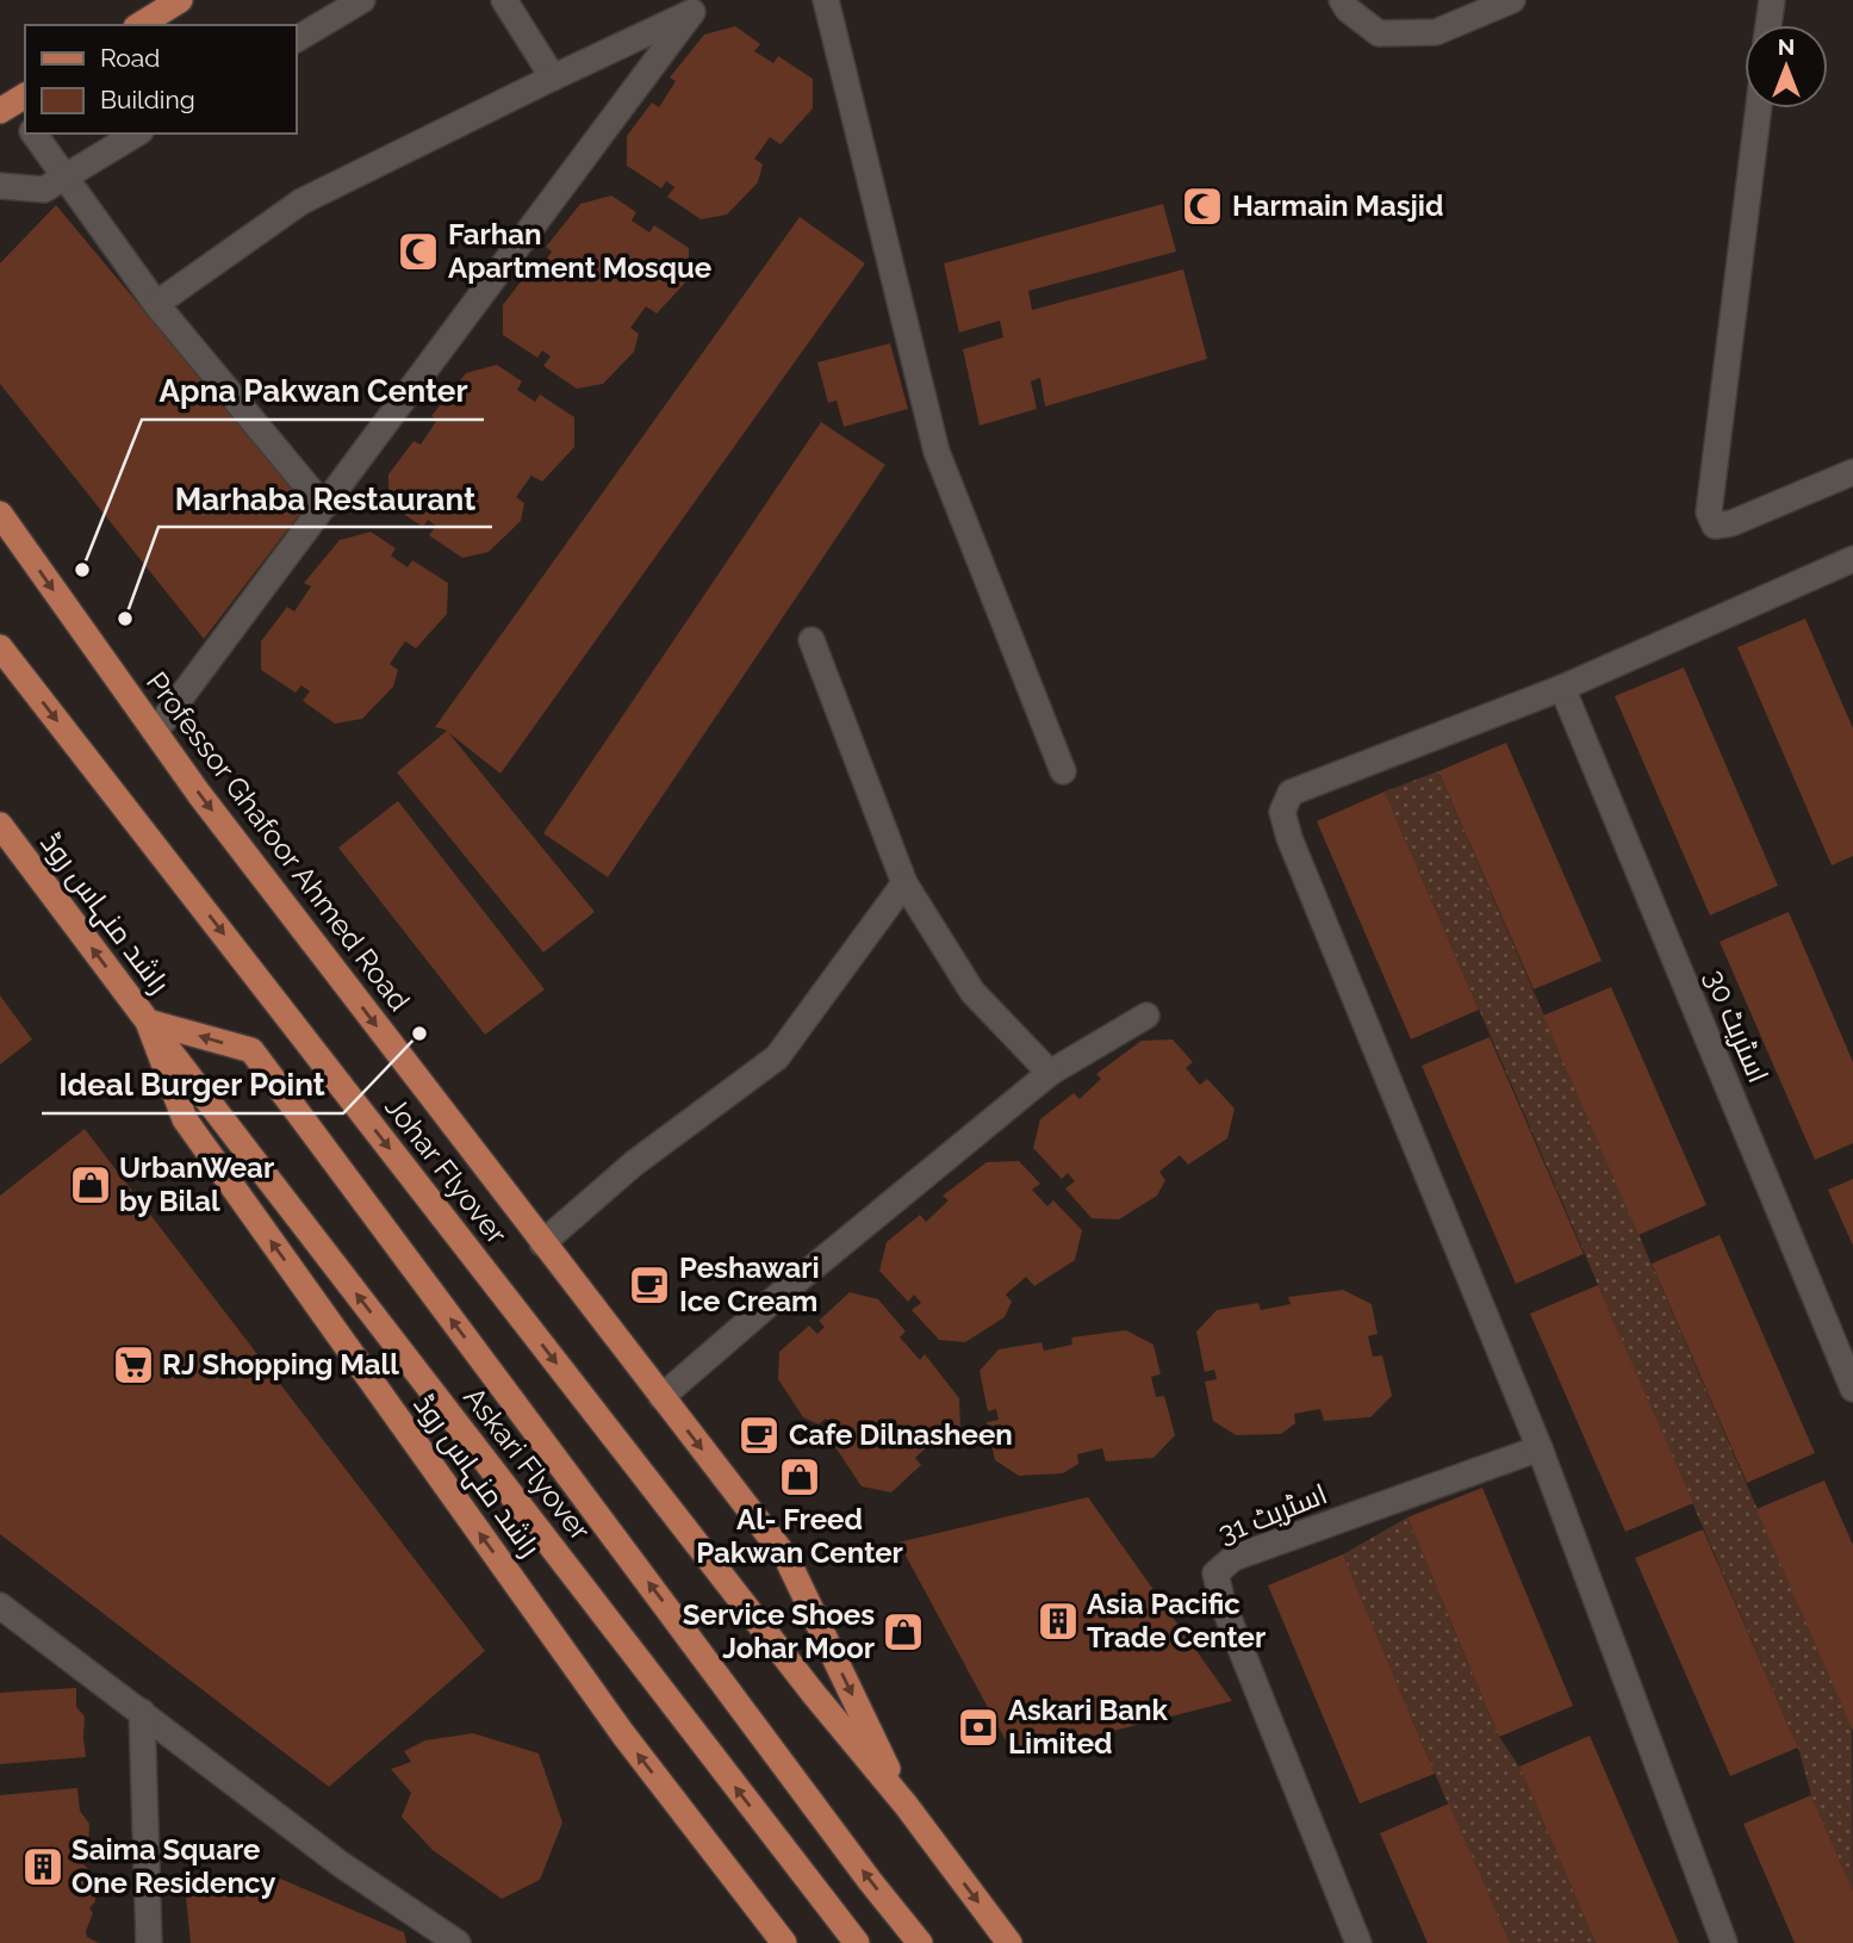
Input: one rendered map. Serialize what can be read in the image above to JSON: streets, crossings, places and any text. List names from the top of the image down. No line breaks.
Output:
{"streets":{"main road":["Professor Ghafoor Ahmed Road","راشد منہاس روڈ","Johar Flyover","Askari Flyover"],"street":["اسٹریٹ 30","اسٹریٹ 31"]},"crossings":[["Professor Ghafoor Ahmed Road","Johar Flyover"],["راشد منہاس روڈ","Askari Flyover"]],"places":{"mosque":["Harmain Masjid","Farhan Apartment Mosque"],"other":["Apna Pakwan Center","Marhaba Restaurant","Ideal Burger Point"],"shop":["UrbanWear by Bilal","Al- Freed Pakwan Center","Service Shoes Johar Moor"],"cafe":["Peshawari Ice Cream","Cafe Dilnasheen"],"supermarket":["RJ Shopping Mall"],"building":["Asia Pacific Trade Center","Saima Square One Residency"],"bank":["Askari Bank Limited"]},"legend":["Road","Building"],"north":"top"}
